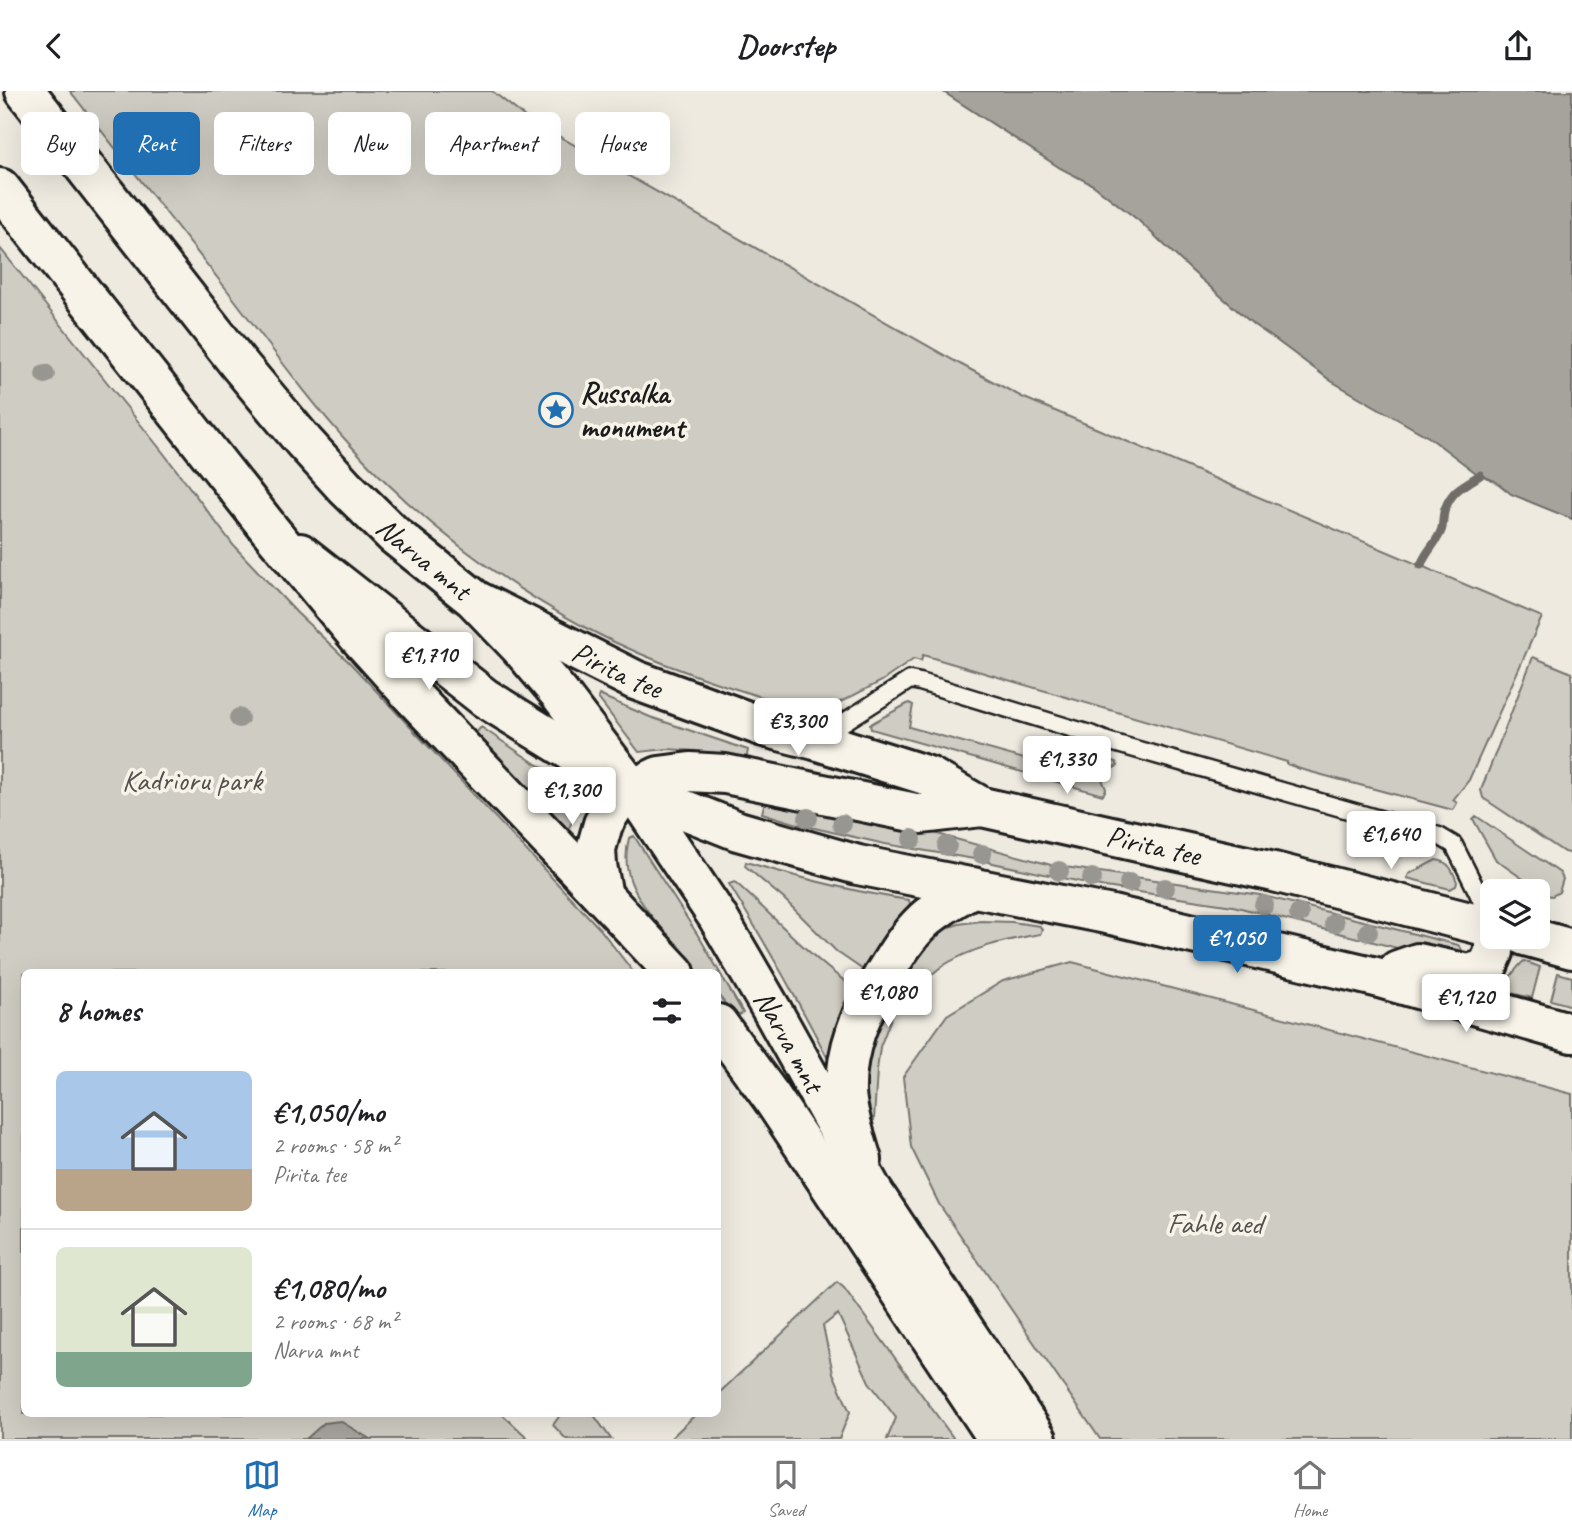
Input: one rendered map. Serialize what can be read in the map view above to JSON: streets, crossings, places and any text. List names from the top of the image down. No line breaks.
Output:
{"streets":{"main road":["Narva mnt","Pirita tee"]},"crossings":[["Narva mnt","Pirita tee"]],"parks":["Kadrioru park","Fahle aed"],"places":{"place":["Russalka monument"]},"page":{"header":"Doorstep","chip":["Buy","Rent","Filters","New","Apartment","House"],"price":["€1,710","€3,300","€1,330","€1,300","€1,640","€1,050","€1,080","€1,120"],"heading":"8 homes","list":[{"name":"€1,050/mo","note":"2 rooms · 58 m² · Pirita tee"},{"name":"€1,080/mo","note":"2 rooms · 68 m² · Narva mnt"}],"tabs":["Map","Saved","Home"]}}
